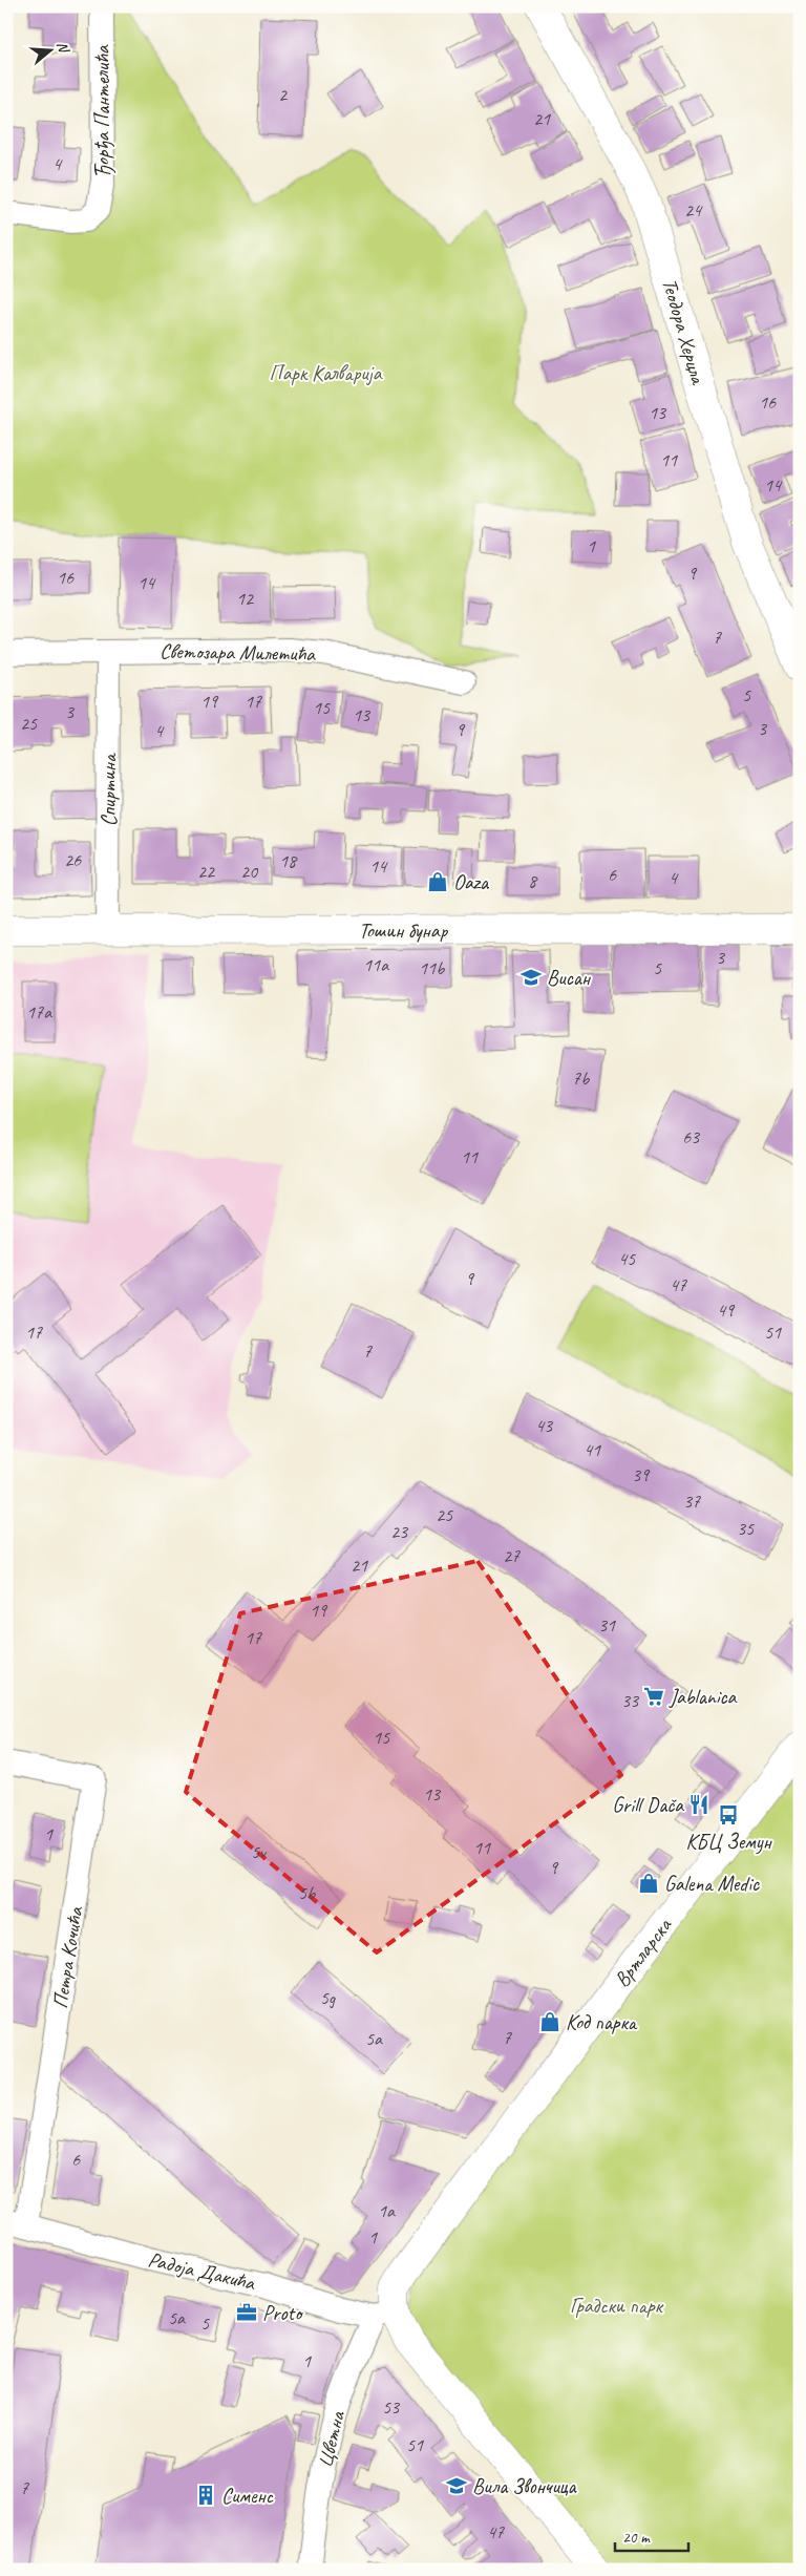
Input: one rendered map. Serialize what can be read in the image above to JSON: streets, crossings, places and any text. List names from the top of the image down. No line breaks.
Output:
{"streets":{"main road":["Теодора Херцла","Тошин бунар","Вртларска"],"street":["Ђорђа Пантелића","Светозара Милетића","Спиртина","Петра Кочића","Радоја Дакића","Цветна"]},"crossings":[["Светозара Милетића","Спиртина"],["Спиртина","Тошин бунар"],["Вртларска","Радоја Дакића"],["Вртларска","Цветна"],["Петра Кочића","Радоја Дакића"],["Радоја Дакића","Цветна"]],"parks":["Парк Калварија","Градски парк"],"places":{"shop":["Oaza","Galena Medic","Код парка"],"school or university":["Висан","Вила Звончица"],"supermarket":["Jablanica"],"restaurant":["Grill Dača"],"bus stop":["КБЦ Земун"],"office":["Proto"],"building":["Сименс"]},"house_numbers":["2","21","4","24","16","13","11","14","1","9","16","14","12","7","5","19","17","15","3","13","25","3","9","4","26","18","14","22","20","6","4","8","3","11a","11b","5","17a","7b","63","11","45","9","47","49","17","51","7","43","41","39","37","25","35","23","27","21","19","31","17","33","15","13","1","11","5v","9","5b","5g","7","5a","6","1a","1","5a","5","1","53","51","7","47"],"scale_bar":"20 m","north":"right"}
